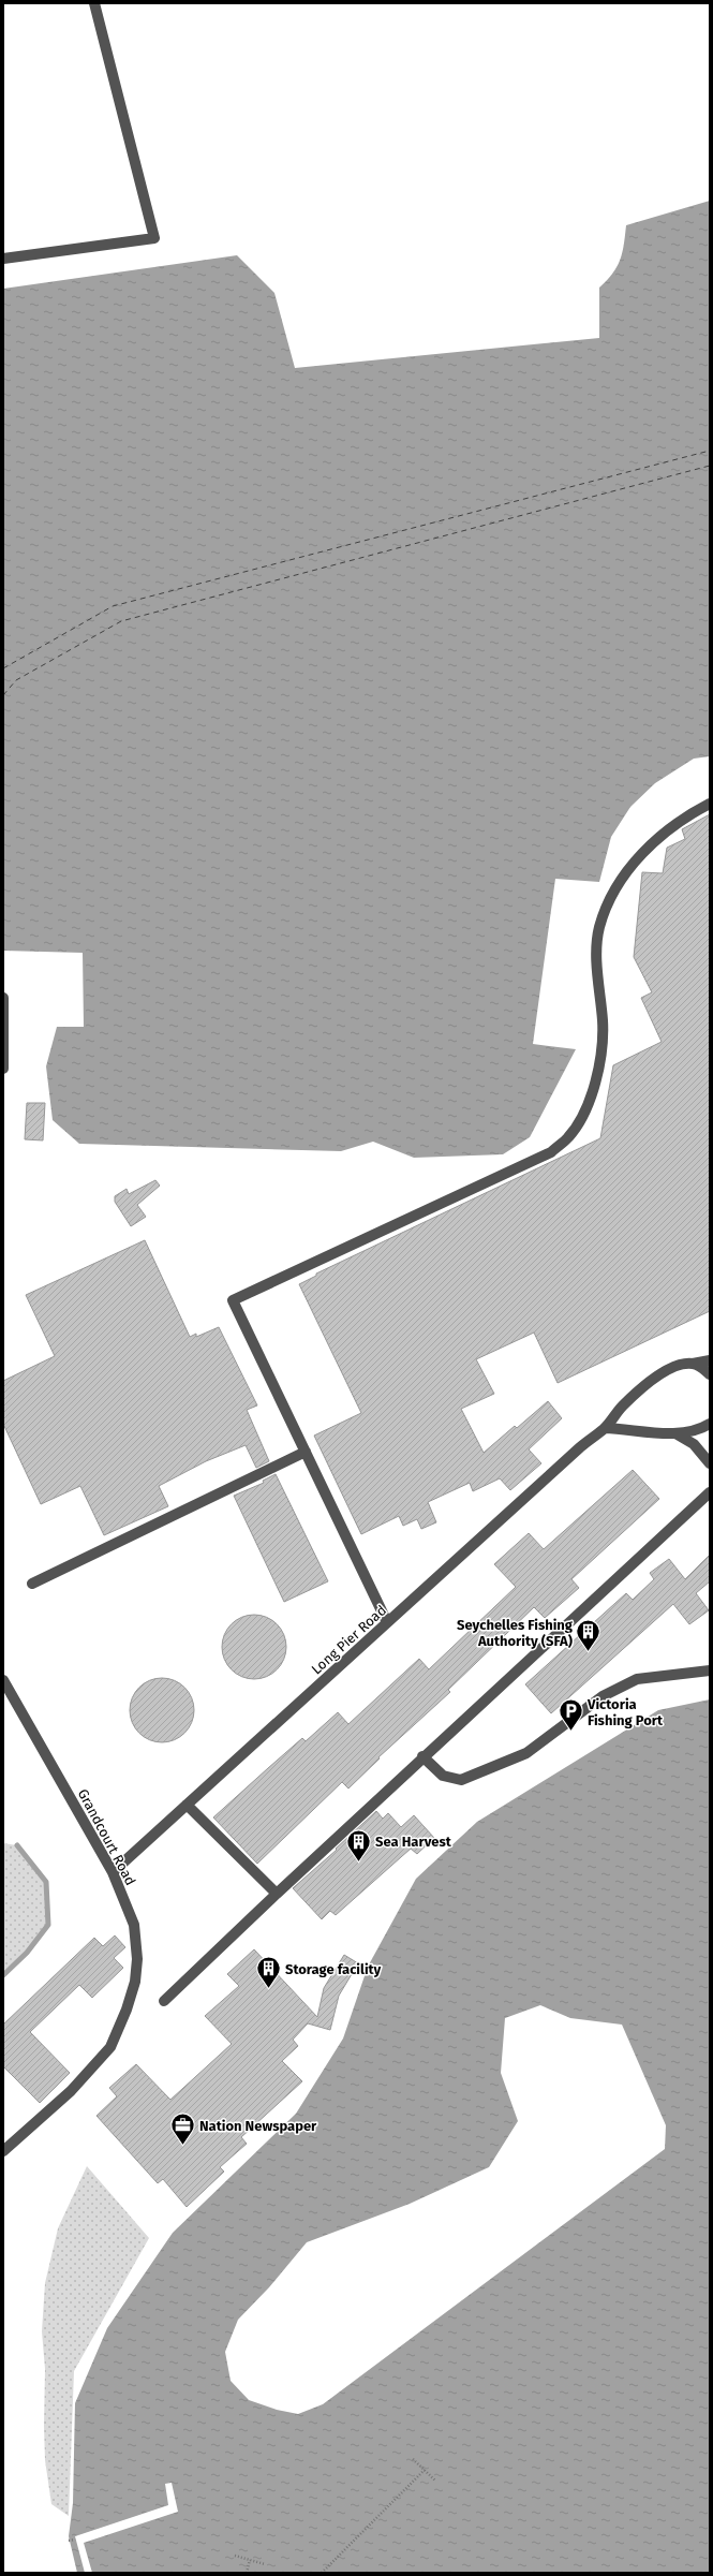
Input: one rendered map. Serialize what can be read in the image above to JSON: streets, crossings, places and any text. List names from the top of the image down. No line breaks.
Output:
{"streets":{"street":["Long Pier Road","Grandcourt Road"]},"crossings":[["Long Pier Road","Grandcourt Road"]],"places":{"building":["Seychelles Fishing Authority (SFA)","Sea Harvest","Storage facility"],"parking":["Victoria Fishing Port"],"office":["Nation Newspaper"]}}
